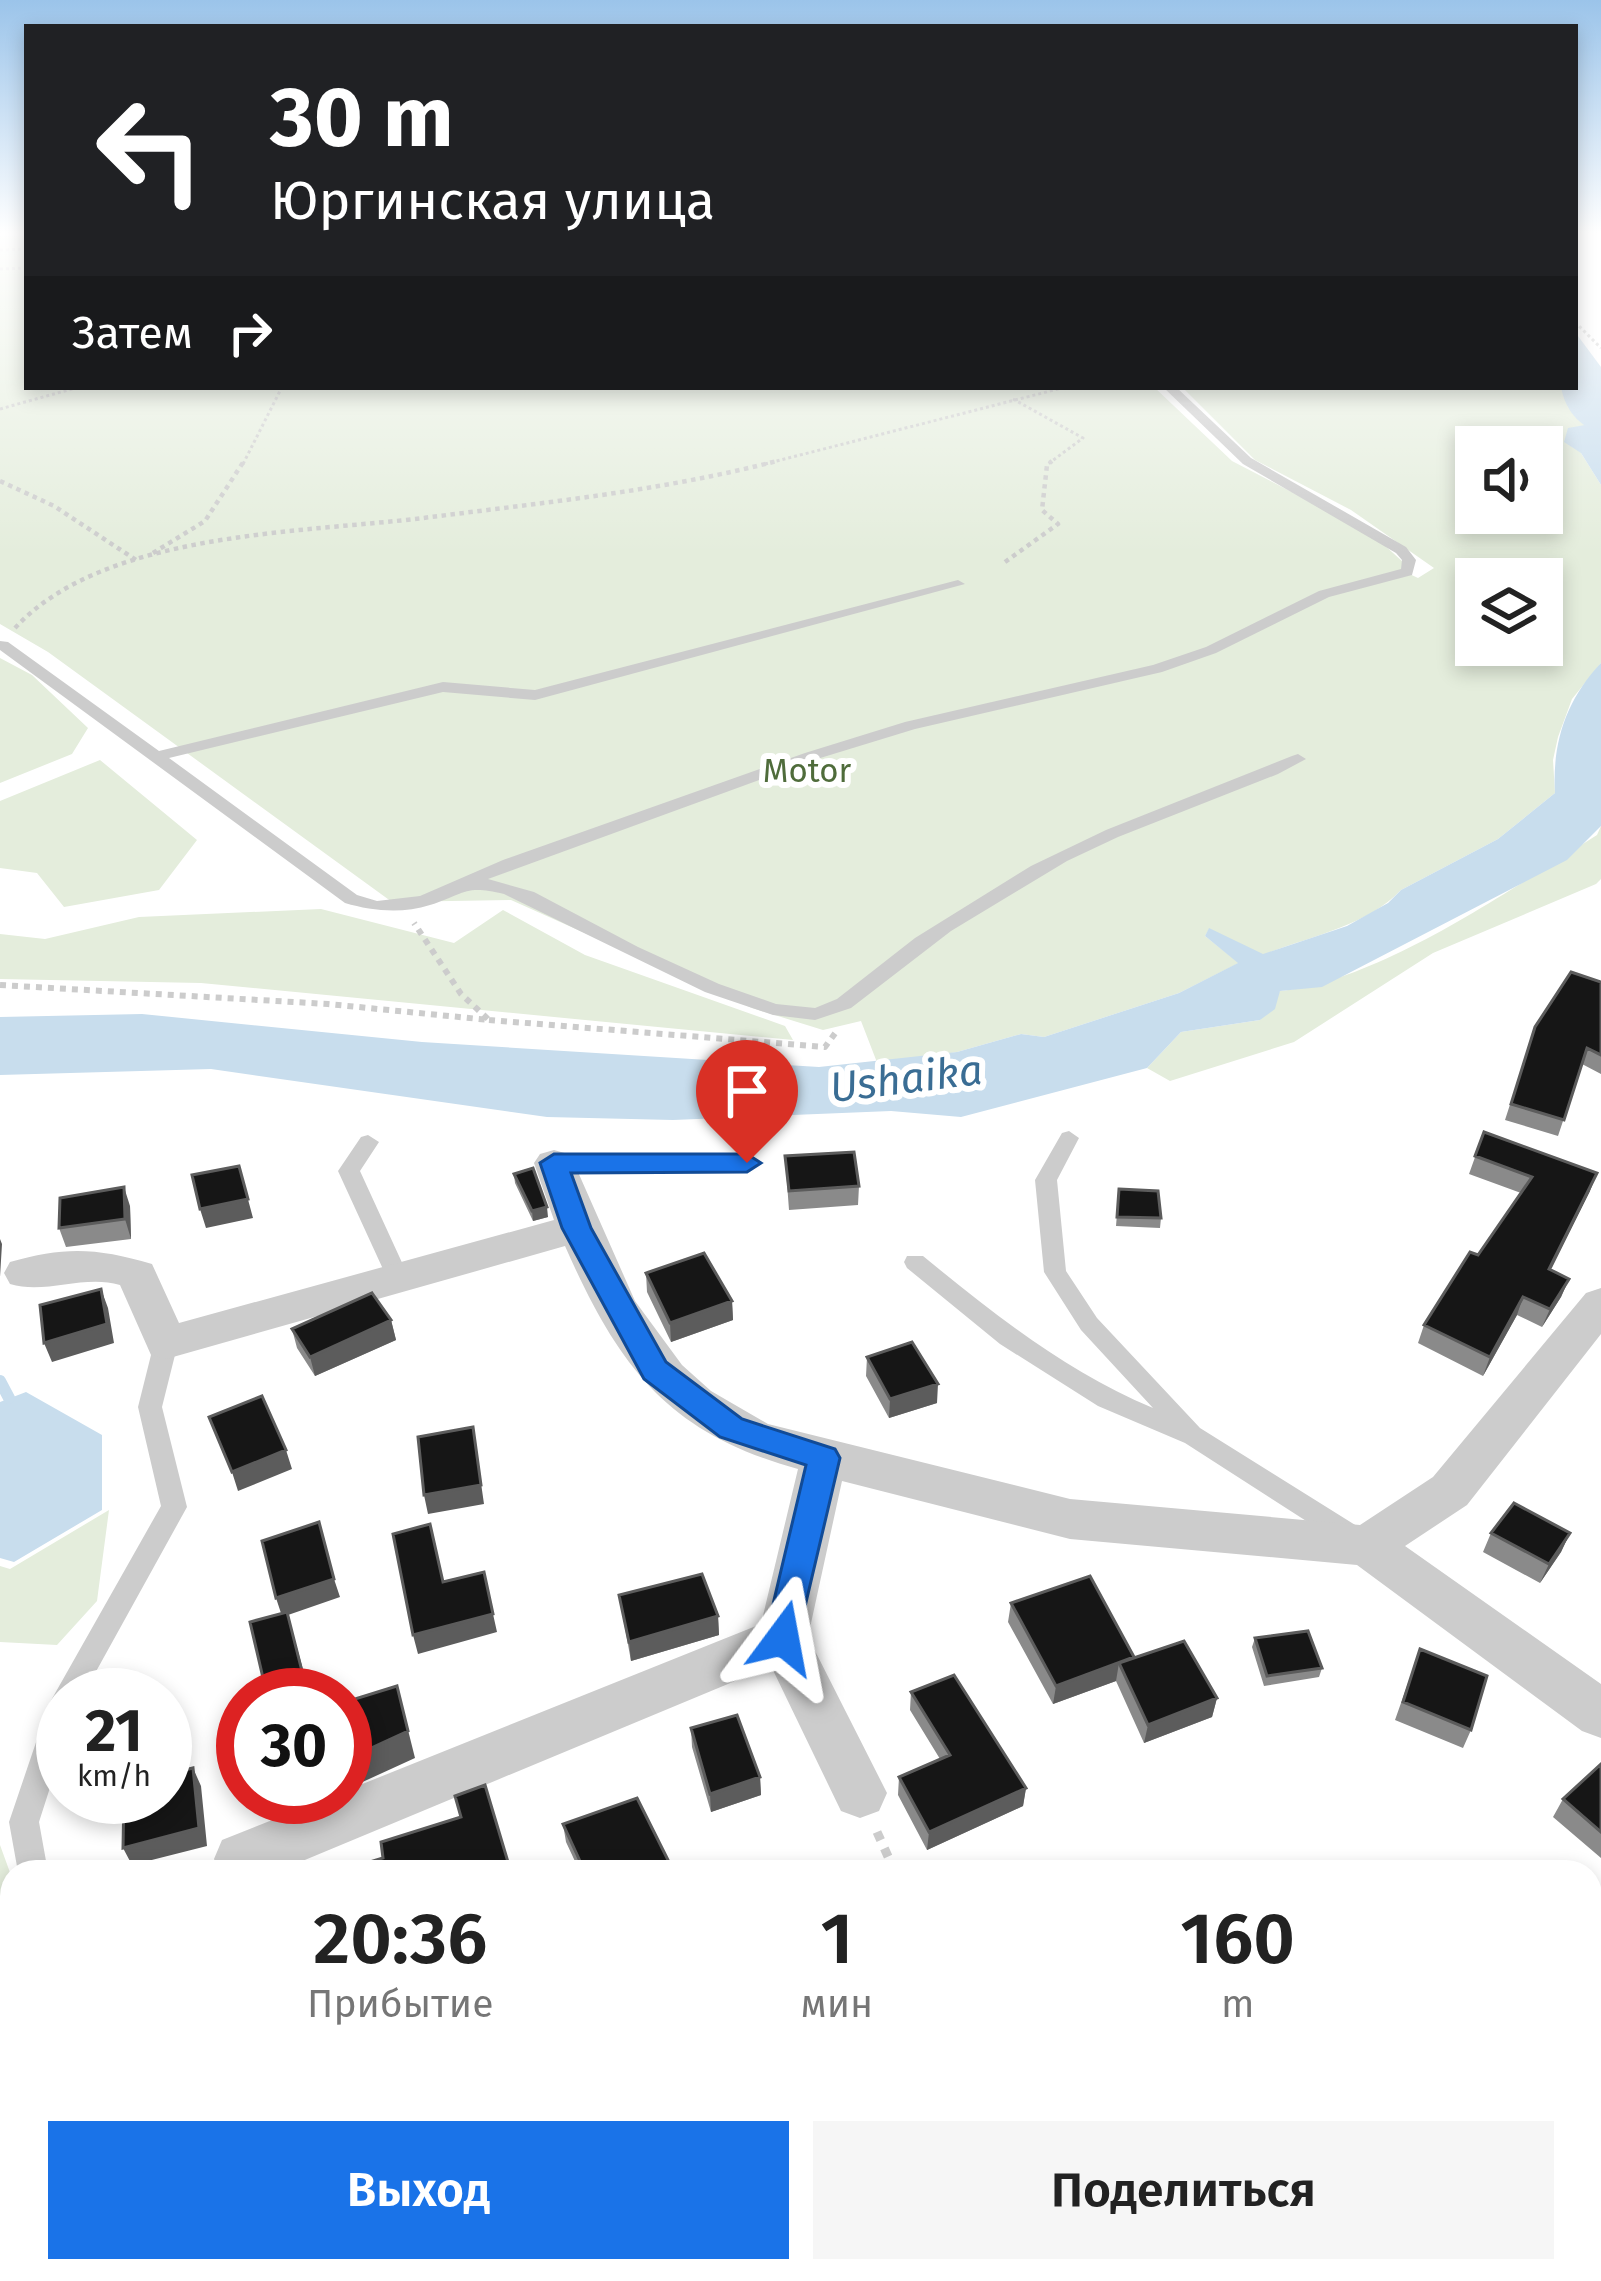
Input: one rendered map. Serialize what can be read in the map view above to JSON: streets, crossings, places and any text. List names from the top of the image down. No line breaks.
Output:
{"water":["Ushaika"],"parks":["Motor"],"page":{"turn":["30 m","Юргинская улица"],"then":"Затем","speed":"21 km/h","limit":"30","eta":["20:36","Прибытие","1","мин","160","m"],"buttons":["Выход","Поделиться"]}}
